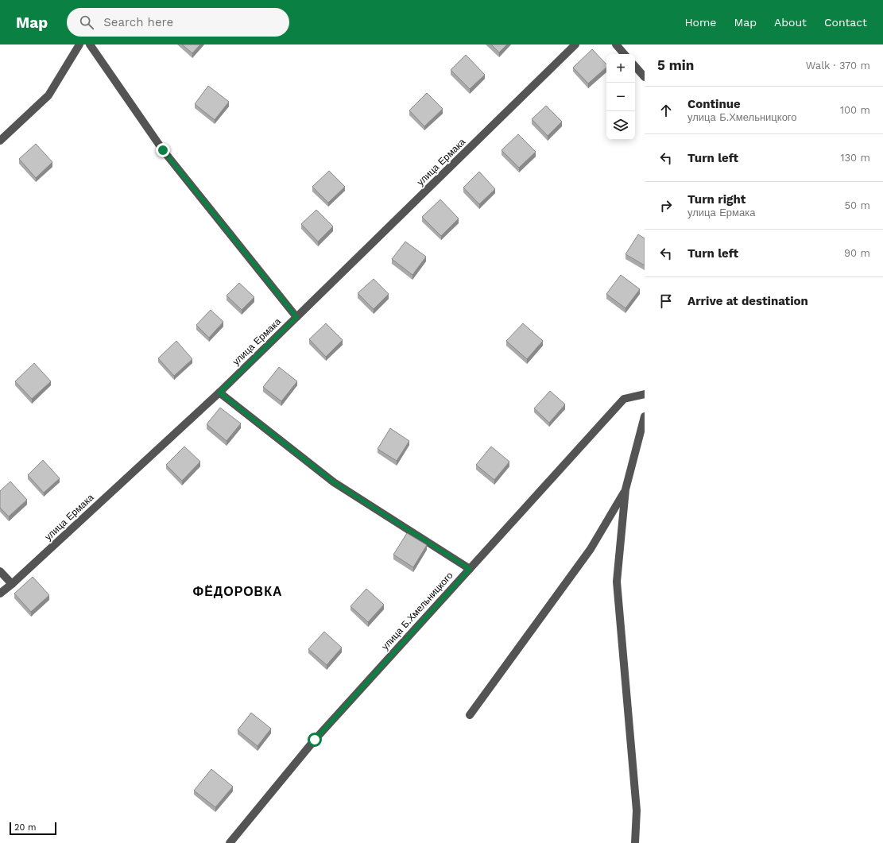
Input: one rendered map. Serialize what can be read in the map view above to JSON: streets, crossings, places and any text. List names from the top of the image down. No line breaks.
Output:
{"streets":{"street":["улица Ермака","улица Б.Хмельницкого"]},"districts":["ФЁДОРОВКА"],"scale_bar":"20 m","page":{"header":"Map","search":"Search here","nav":["Home","Map","About","Contact"],"heading":["5 min","Walk · 370 m"],"map_buttons":["+","−"],"list":[["Continue","улица Б.Хмельницкого","100 m"],["Turn left","130 m"],["Turn right","улица Ермака","50 m"],["Turn left","90 m"],"Arrive at destination"],"scale":"20 m"}}
